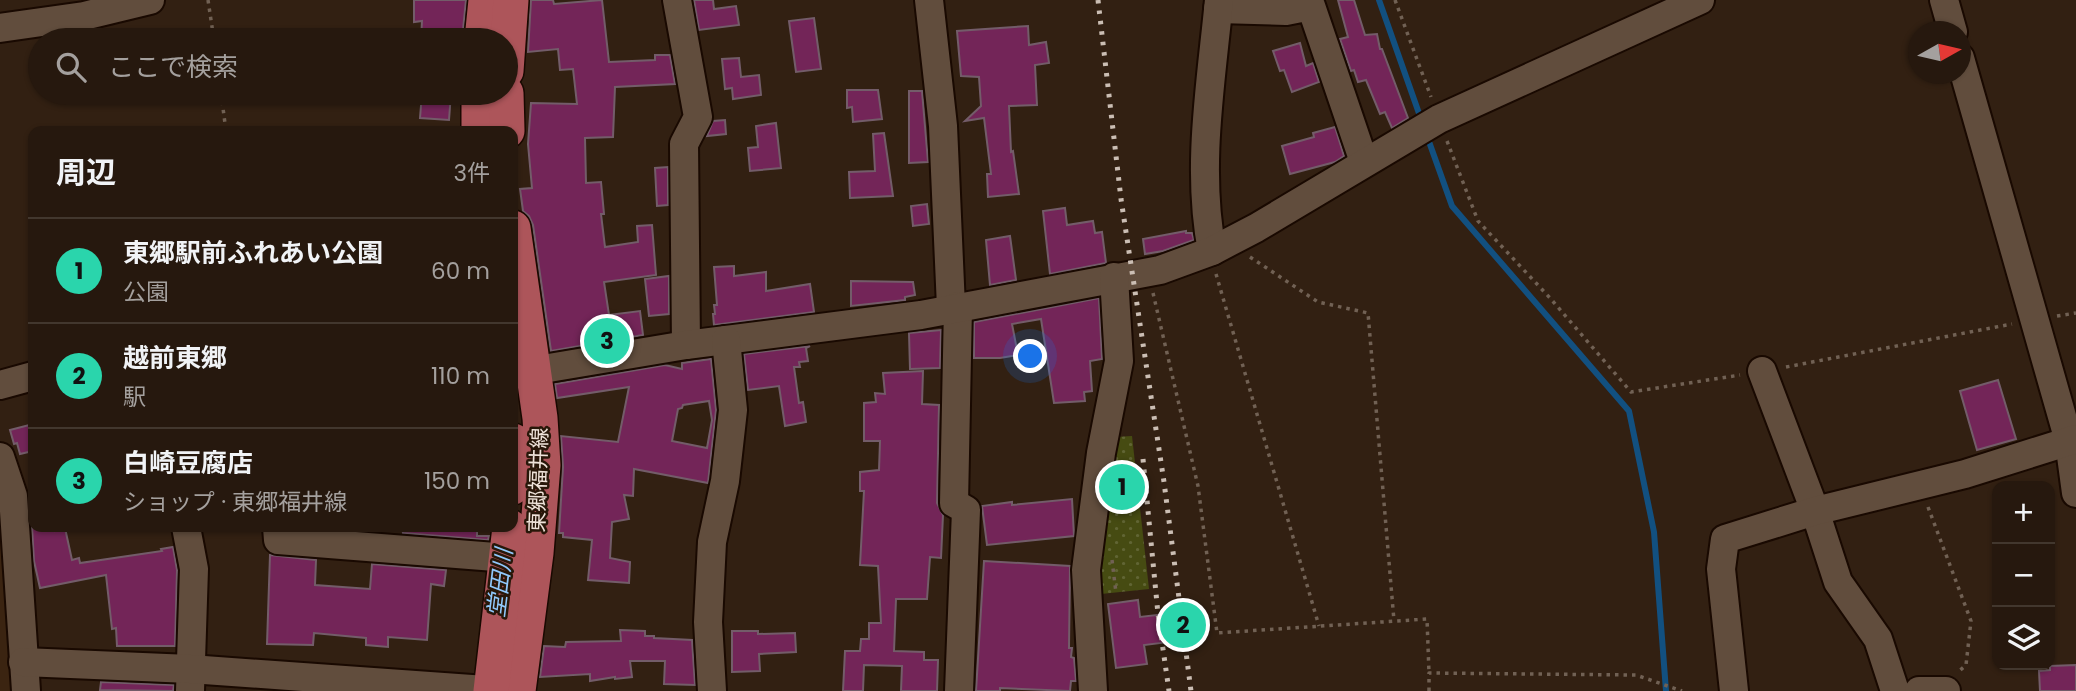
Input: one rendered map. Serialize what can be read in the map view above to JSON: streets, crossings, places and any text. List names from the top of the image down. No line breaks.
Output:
{"streets":{"main road":["東郷福井線"]},"water":["堂田川"],"north":"right","page":{"search":"ここで検索","heading":["周辺","3件"],"list":[{"mark":"1","name":"東郷駅前ふれあい公園","note":"公園","value":"60 m"},{"mark":"2","name":"越前東郷","note":"駅","value":"110 m"},{"mark":"3","name":"白崎豆腐店","note":"ショップ · 東郷福井線","value":"150 m"}],"pins":["3","1","2"],"map_buttons":["+","−"]}}
